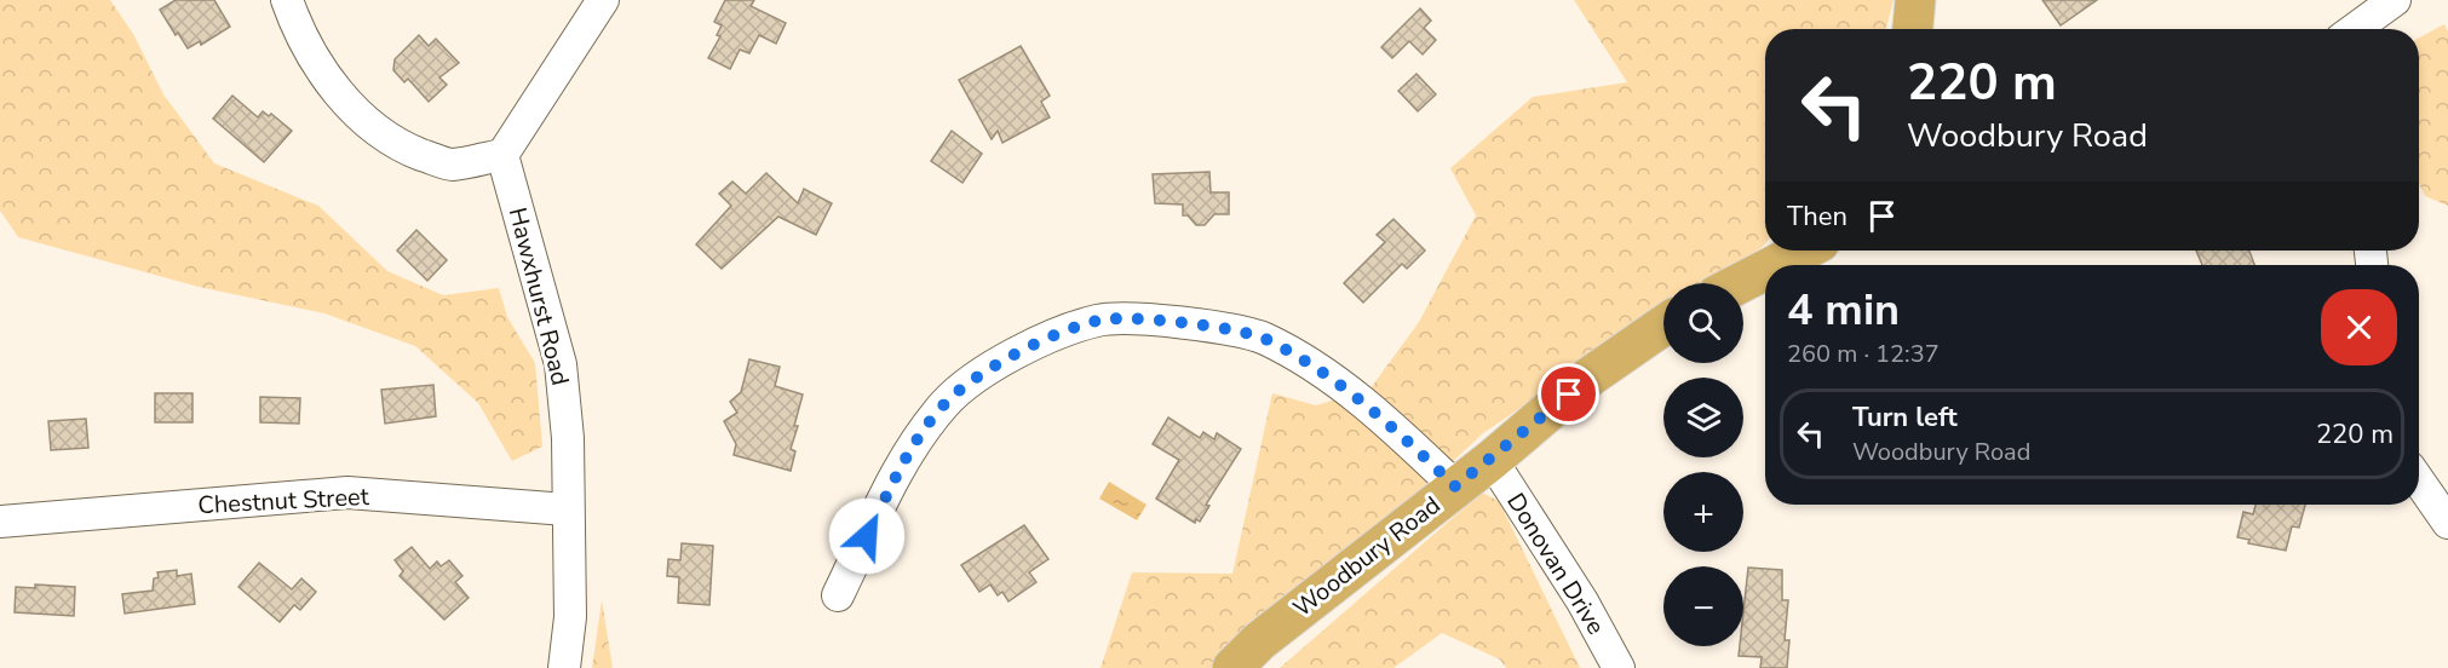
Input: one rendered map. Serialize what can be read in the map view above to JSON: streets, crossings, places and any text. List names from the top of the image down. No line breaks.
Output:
{"streets":{"main road":["Woodbury Road"],"street":["Hawxhurst Road","Chestnut Street","Donovan Drive"]},"crossings":[["Hawxhurst Road","Chestnut Street"],["Woodbury Road","Donovan Drive"]],"page":{"turn":["220 m","Woodbury Road"],"then":"Then","heading":["4 min","260 m · 12:37"],"map_buttons":["+","−"],"list":[{"name":"Turn left","note":"Woodbury Road","value":"220 m"}]}}
